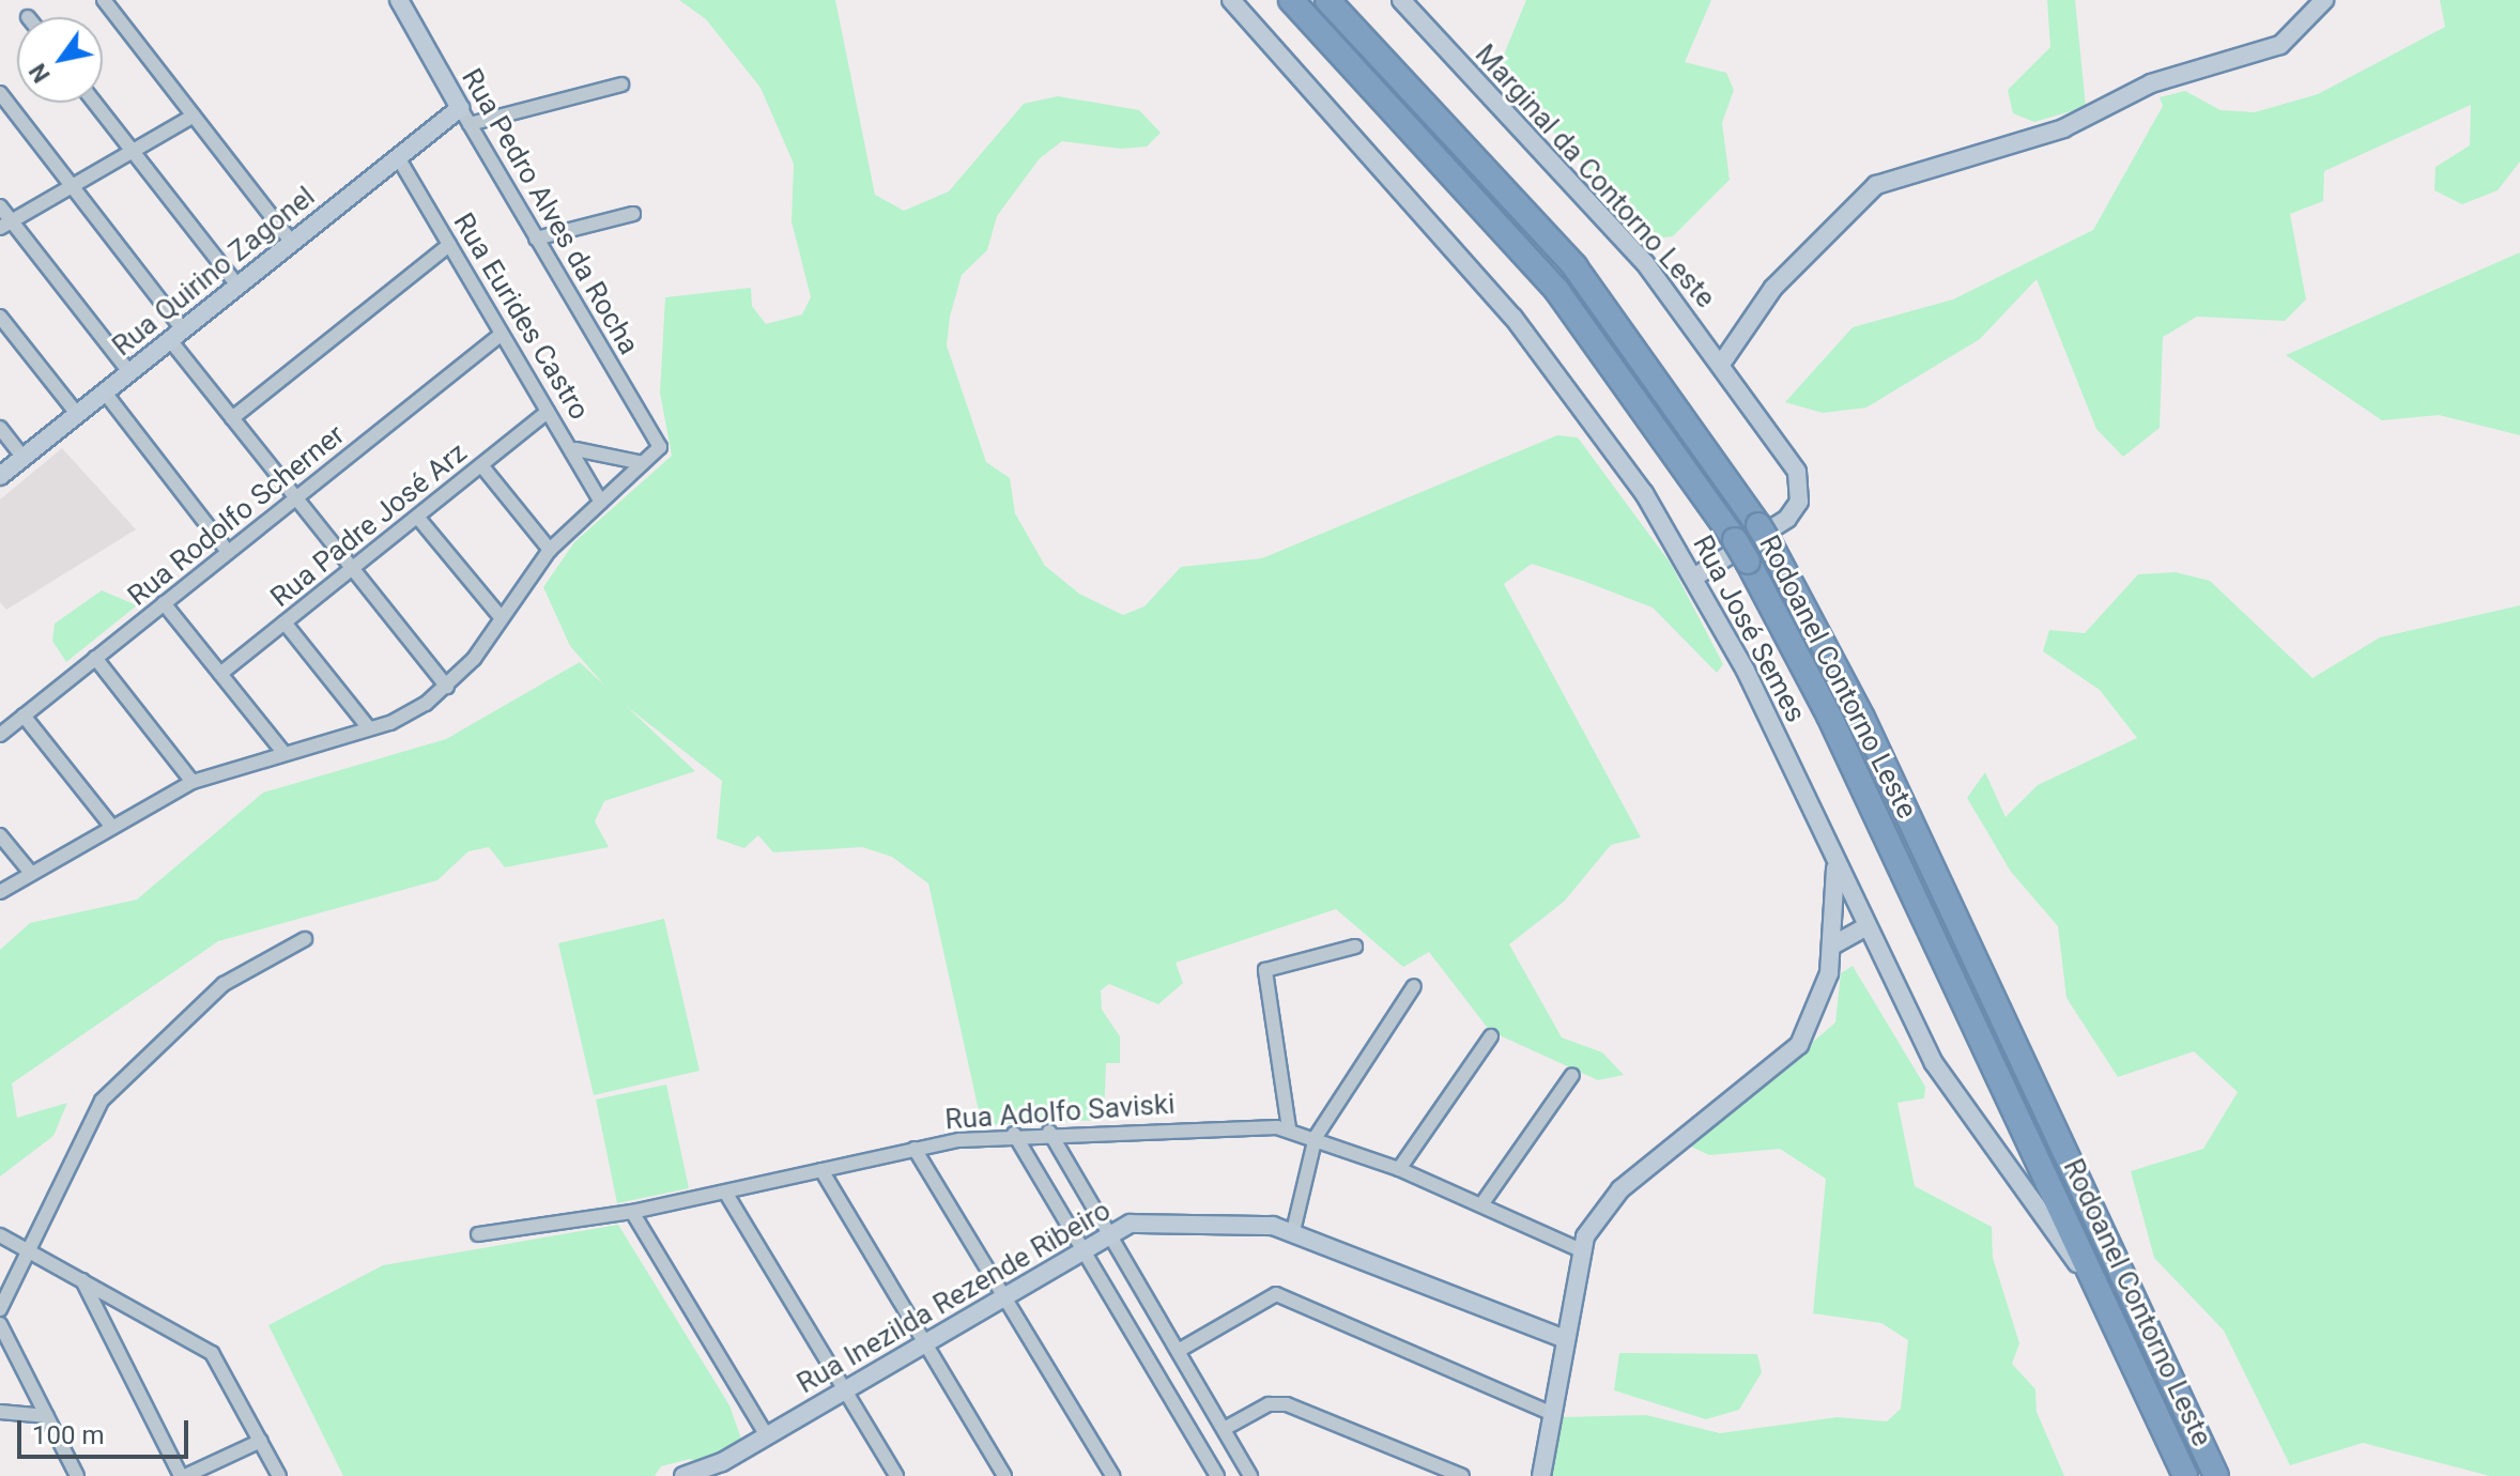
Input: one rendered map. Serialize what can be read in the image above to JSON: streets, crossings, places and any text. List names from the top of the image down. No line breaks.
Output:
{"streets":{"highway":["Rodoanel Contorno Leste"],"street":["Marginal da Contorno Leste","Rua Pedro Alves da Rocha","Rua Quirino Zagonel","Rua Eurides Castro","Rua Rodolfo Scherner","Rua Padre José Arz","Rua José Semes","Rua Adolfo Saviski","Rua Inezilda Rezende Ribeiro"]},"crossings":[["Marginal da Contorno Leste","Rua José Semes"],["Rua Pedro Alves da Rocha","Rua Quirino Zagonel"],["Rua Quirino Zagonel","Rua Eurides Castro"],["Rua Eurides Castro","Rua Rodolfo Scherner"],["Rua Eurides Castro","Rua Padre José Arz"],["Rua José Semes","Rodoanel Contorno Leste"]],"scale_bar":"100 m","north":"bottom left"}
